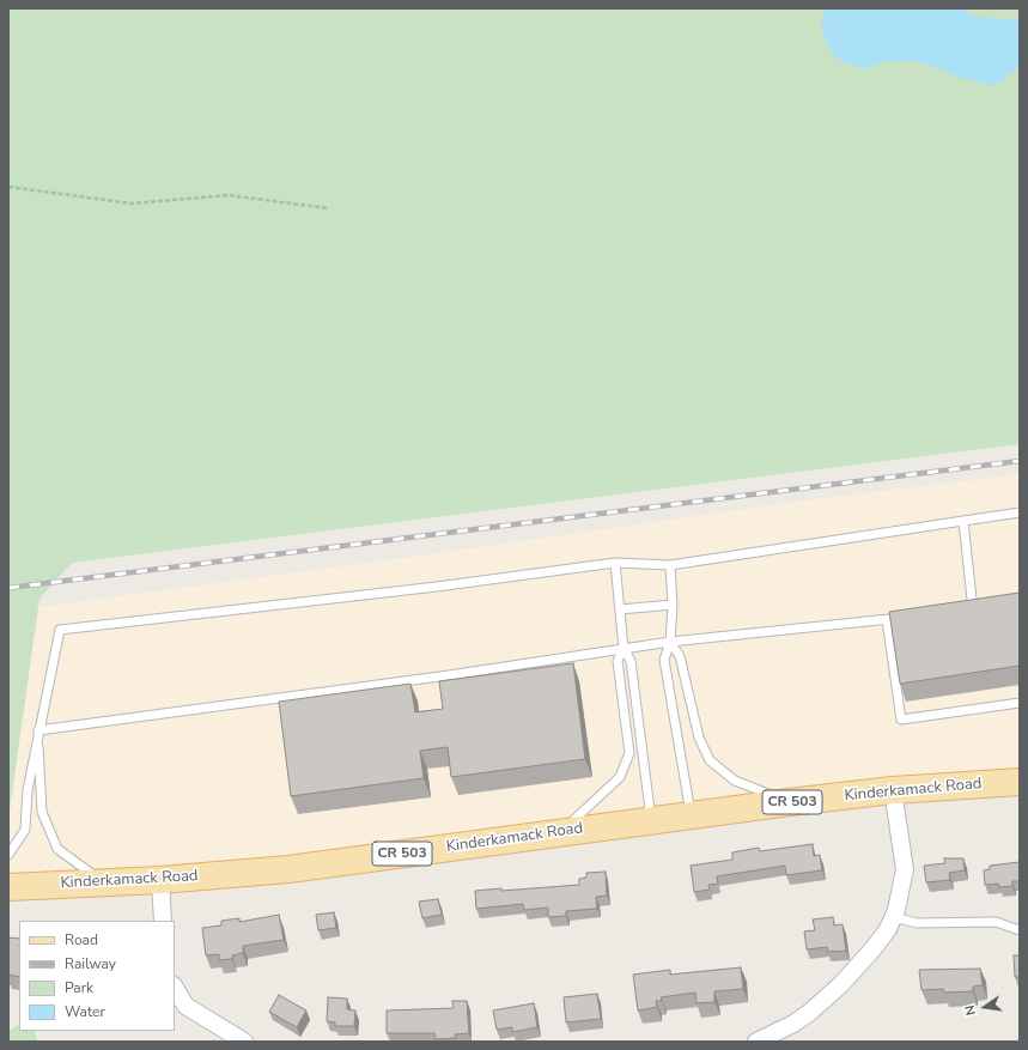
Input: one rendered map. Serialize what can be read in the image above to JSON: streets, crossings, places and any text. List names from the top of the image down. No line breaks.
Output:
{"streets":{"main road":["Kinderkamack Road","CR 503"]},"legend":["Road","Railway","Park","Water"],"north":"left"}
